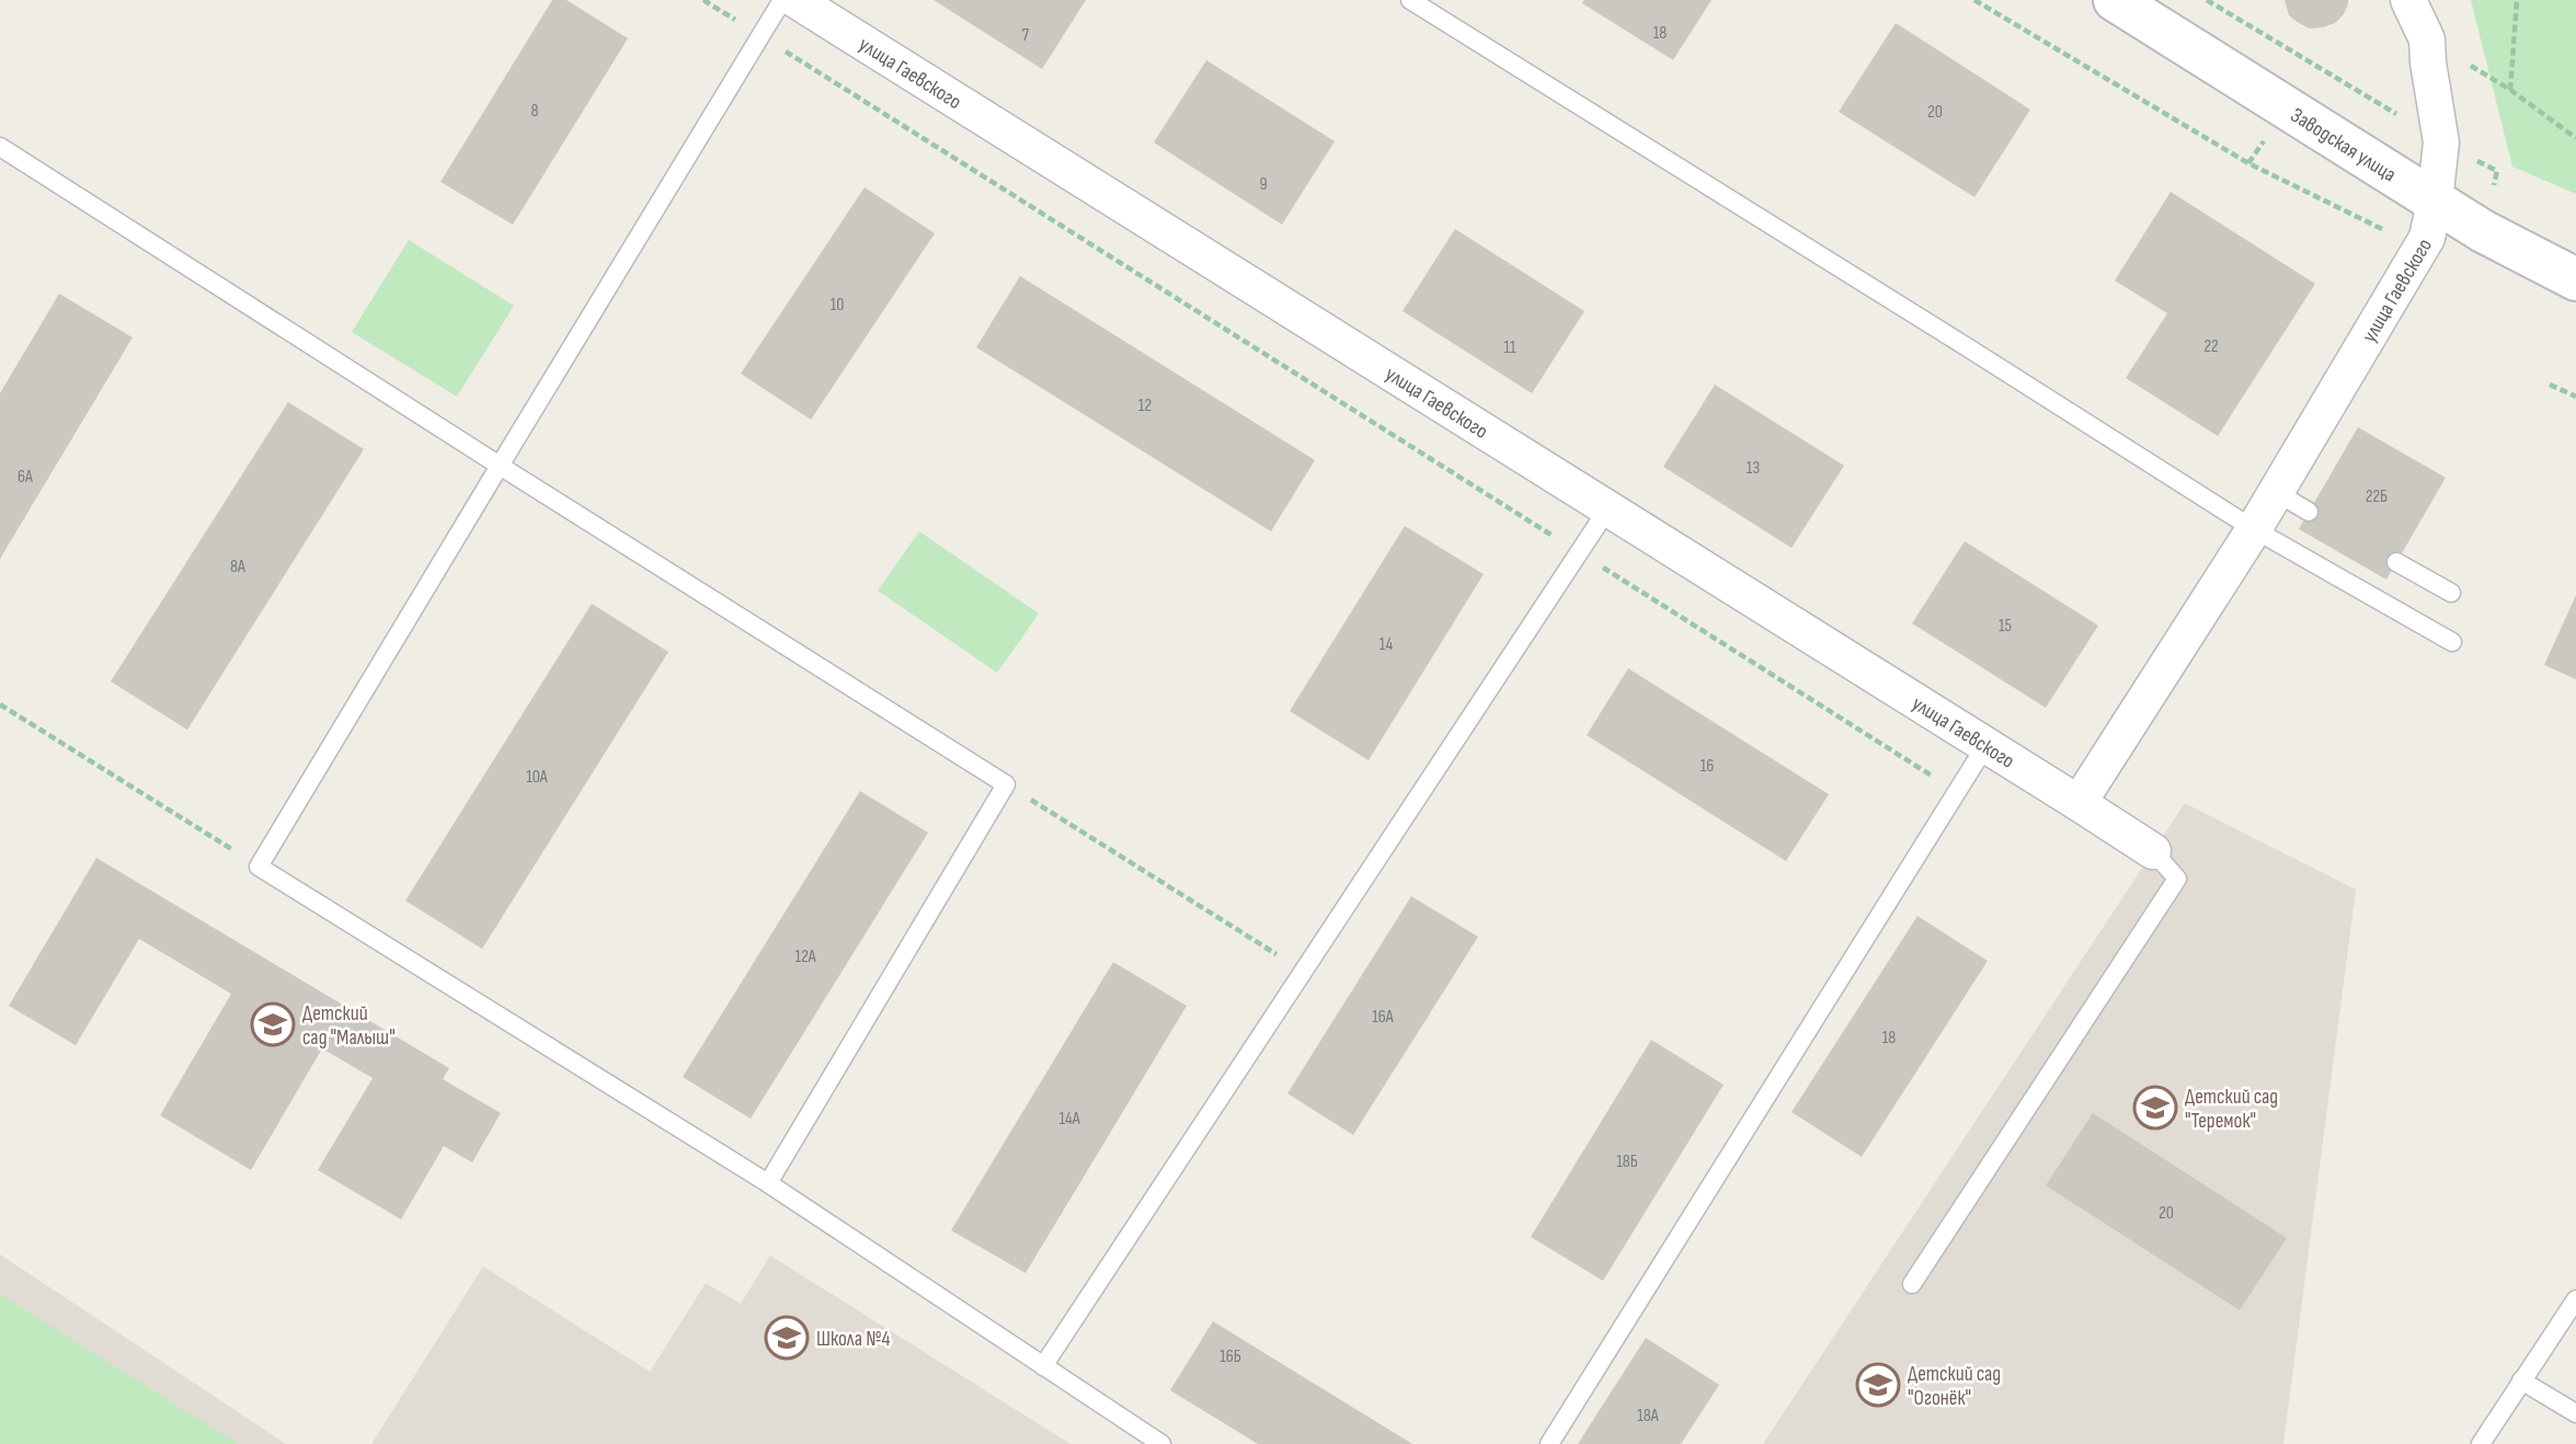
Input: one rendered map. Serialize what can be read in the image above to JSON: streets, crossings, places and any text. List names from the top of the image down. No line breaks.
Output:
{"streets":{"street":["улица Гаевского","Заводская улица"]},"crossings":[["улица Гаевского","Заводская улица"]],"places":{"school or university":["Детский сад \"Малыш\"","Детский сад \"Теремок\"","Школа №4","Детский сад \"Огонёк\""]},"house_numbers":["18","7","8","20","9","10","22","11","12","13","6А","22Б","8А","15","14","16","10А","12А","16А","18","14А","18Б","20","16Б","18А"]}
